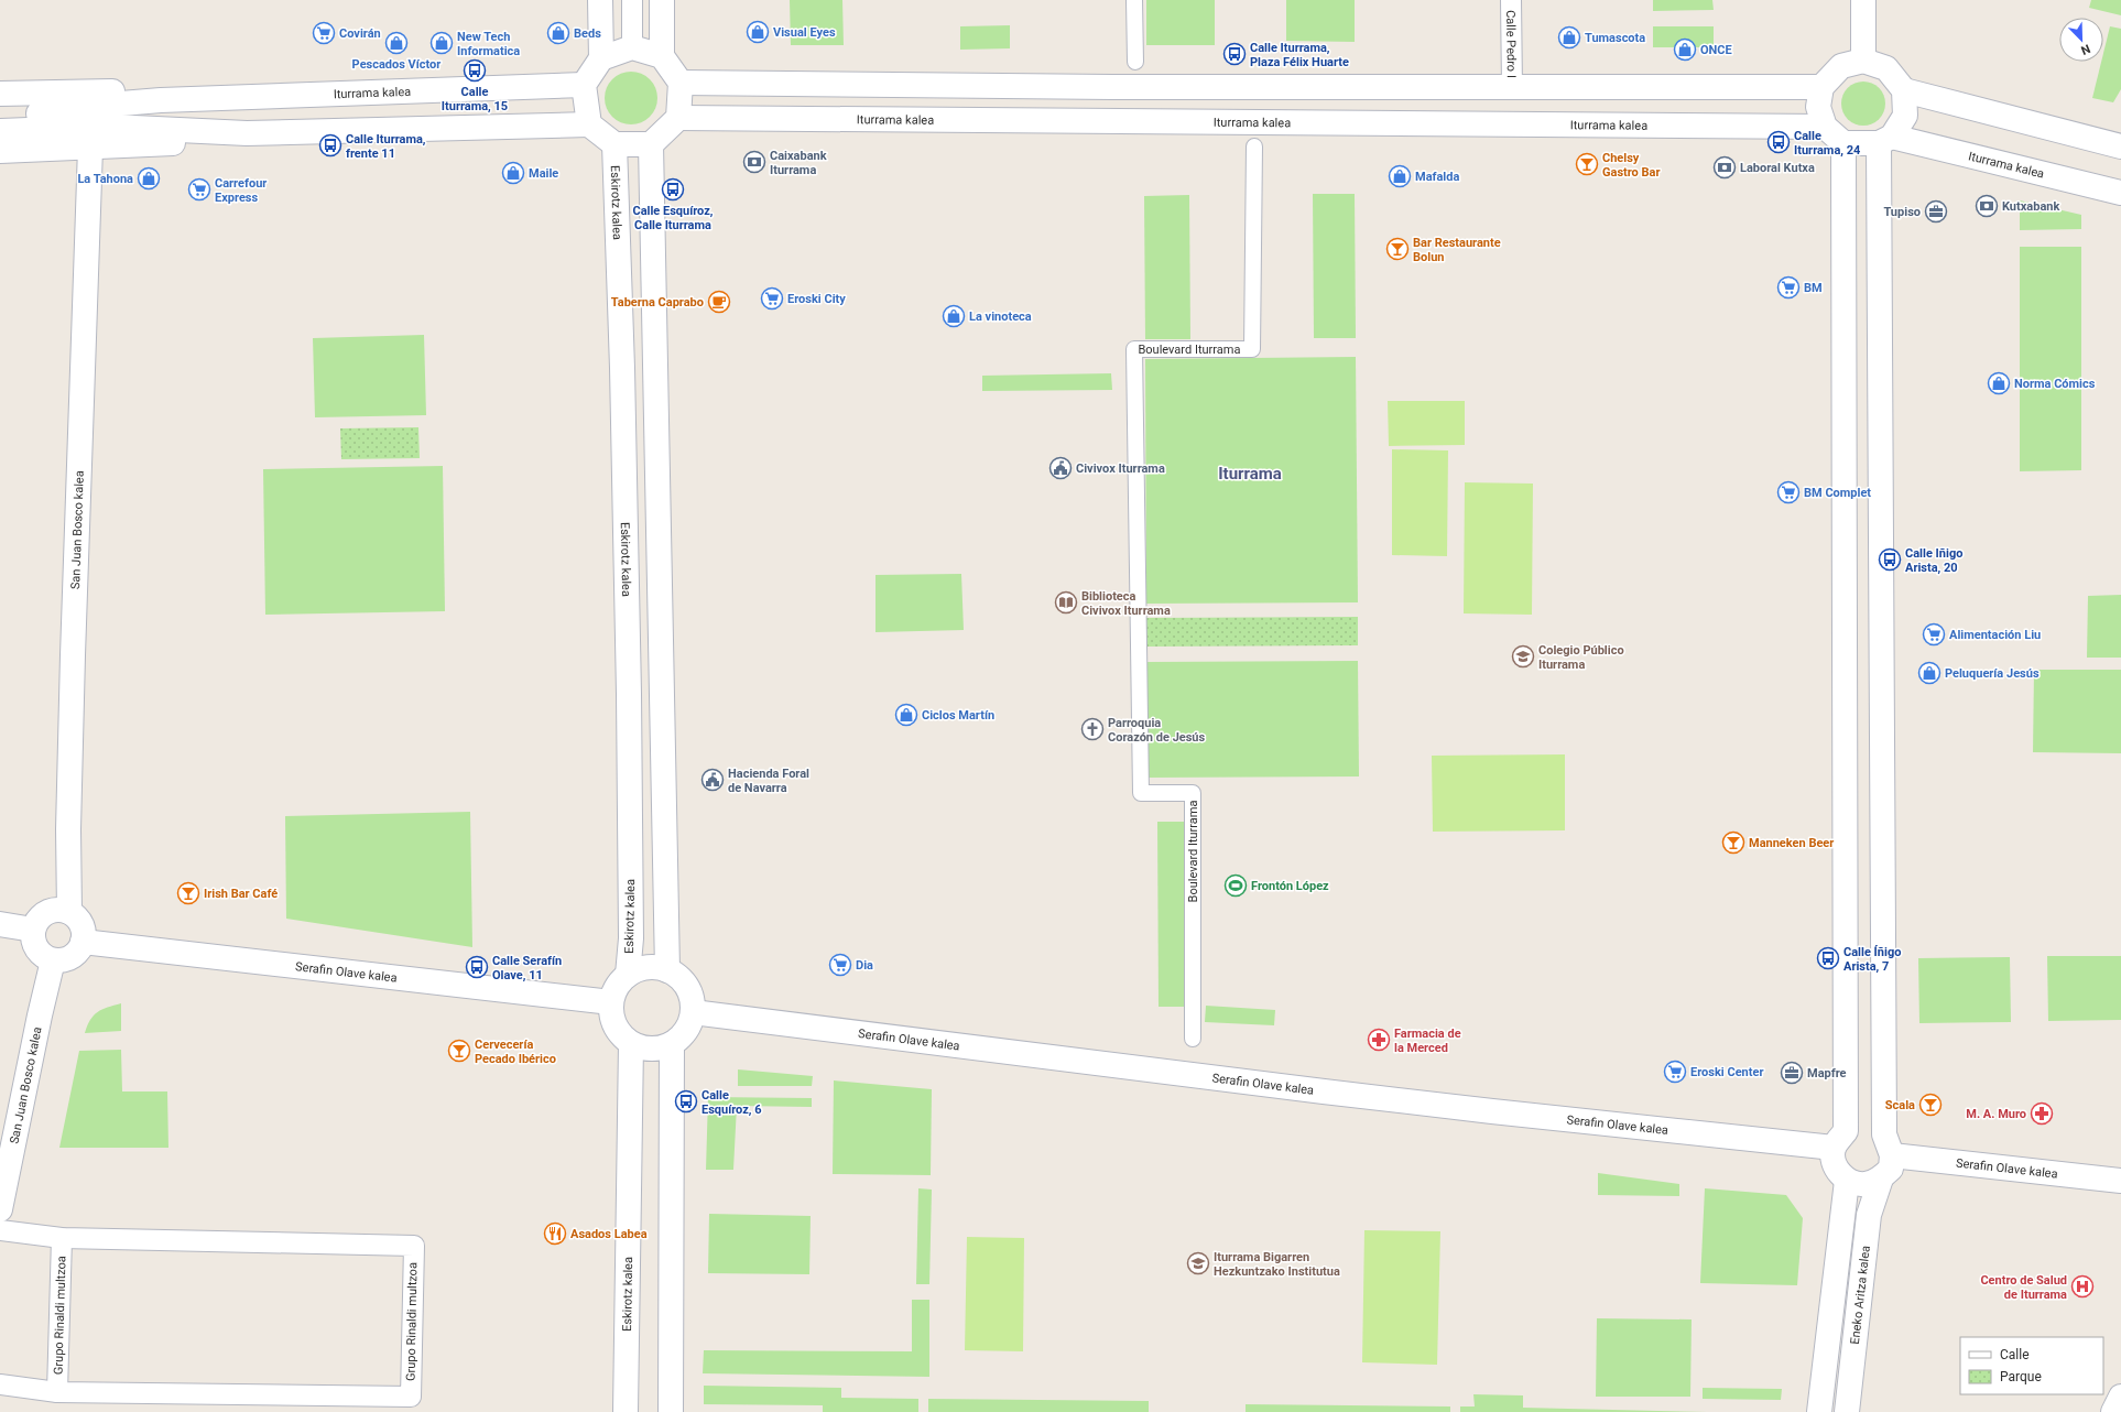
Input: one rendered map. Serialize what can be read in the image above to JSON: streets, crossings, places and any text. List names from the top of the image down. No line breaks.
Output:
{"streets":{"street":["Calle Pedro I","Iturrama kalea","Eskirotz kalea","Boulevard Iturrama","San Juan Bosco kalea","Serafin Olave kalea","Eneko Aritza kalea","Grupo Rinaldi multzoa"]},"crossings":[["Iturrama kalea","Eskirotz kalea"],["Eskirotz kalea","Serafin Olave kalea"],["San Juan Bosco kalea","Serafin Olave kalea"],["Serafin Olave kalea","Eneko Aritza kalea"]],"districts":["Iturrama"],"places":{"shop":["Visual Eyes","Beds","Tumascota","Pescados Víctor","New Tech Informatica","ONCE","Maile","Mafalda","La Tahona","La vinoteca","Norma Cómics","Peluquería Jesús","Ciclos Martín"],"supermarket":["Covirán","Carrefour Express","BM","Eroski City","BM Complet","Alimentación Liu","Dia","Eroski Center"],"bus stop":["Calle Iturrama, Plaza Félix Huarte","Calle Iturrama, 15","Calle Iturrama, 24","Calle Iturrama, frente 11","Calle Esquíroz, Calle Iturrama","Calle Iñigo Arista, 20","Calle Íñigo Arista, 7","Calle Serafín Olave, 11","Calle Esquíroz, 6"],"bank":["Caixabank Iturrama","Laboral Kutxa","Kutxabank"],"bar":["Chelsy Gastro Bar","Bar Restaurante Bolun","Manneken Beer","Irish Bar Café","Cervecería Pecado Ibérico","Scala"],"office":["Tupiso","Mapfre"],"cafe":["Taberna Caprabo"],"public building":["Civivox Iturrama","Hacienda Foral de Navarra"],"library":["Biblioteca Civivox Iturrama"],"school or university":["Colegio Público Iturrama","Iturrama Bigarren Hezkuntzako Institutua"],"church":["Parroquia Corazón de Jesús"],"sports":["Frontón López"],"pharmacy":["Farmacia de la Merced","M. A. Muro"],"restaurant":["Asados Labea"],"hospital":["Centro de Salud de Iturrama"]},"legend":["Calle","Parque"],"north":"bottom right"}
